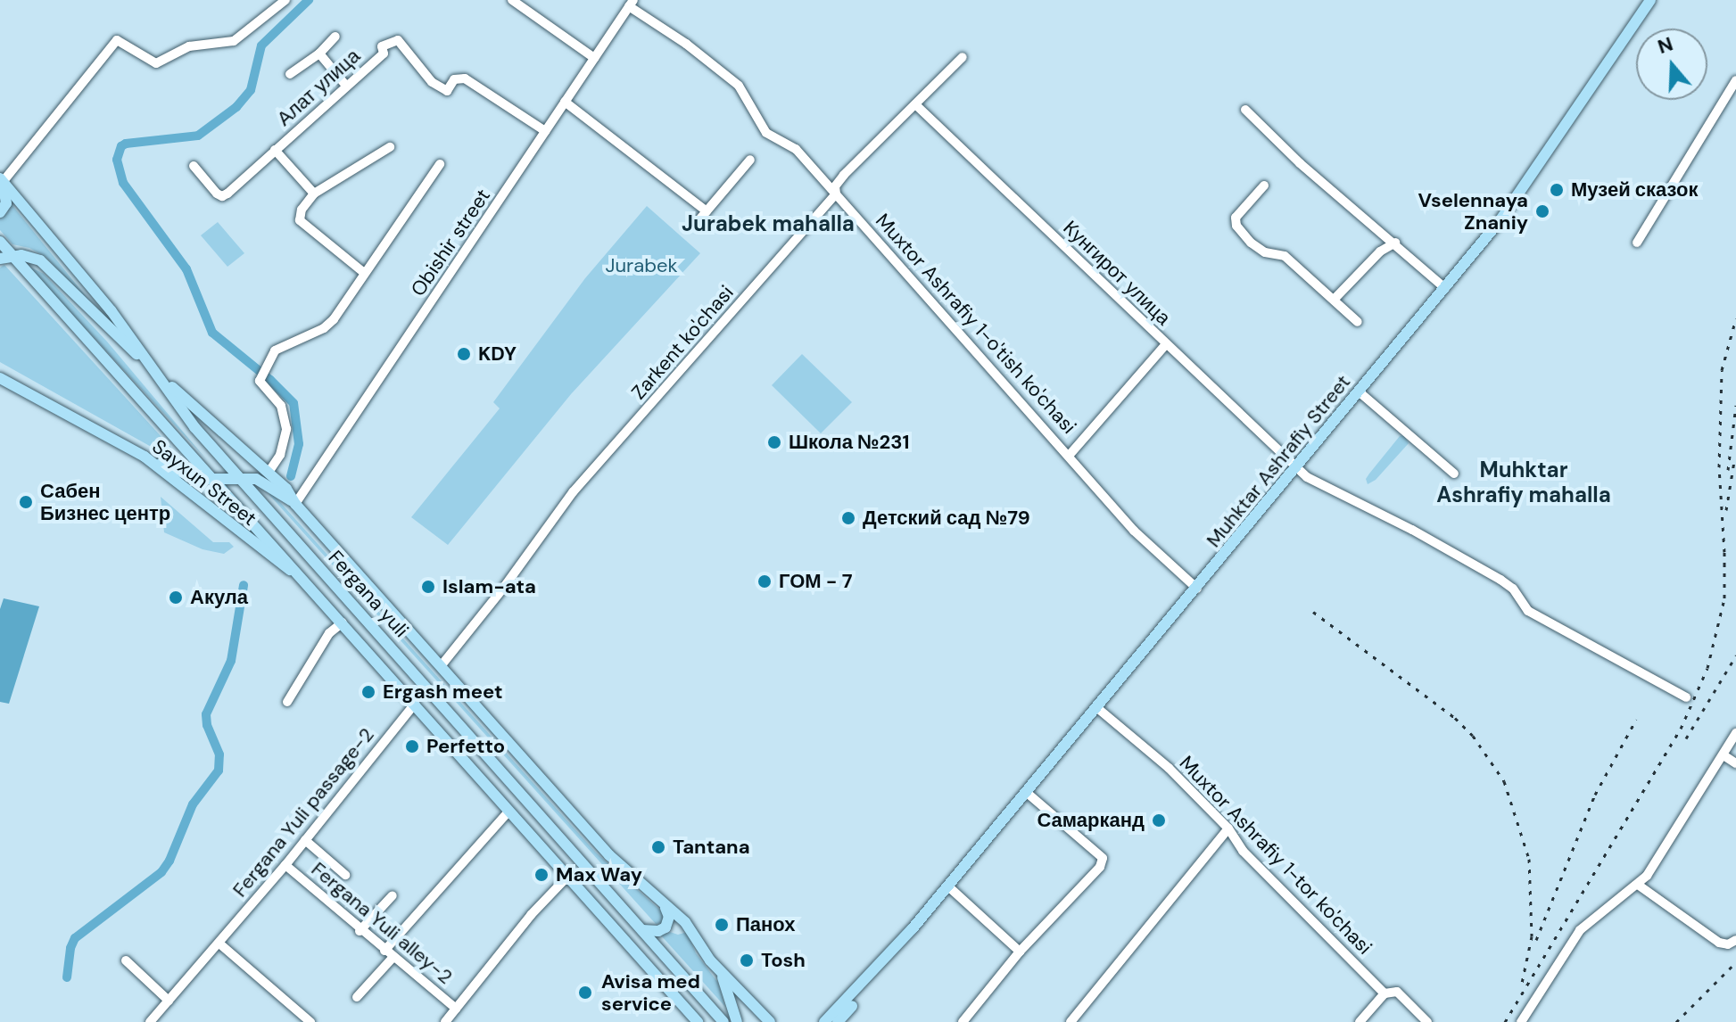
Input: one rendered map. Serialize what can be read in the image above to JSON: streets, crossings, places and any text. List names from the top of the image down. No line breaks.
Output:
{"streets":{"main road":["Muhktar Ashrafiy Street","Sayxun Street","Fergana yuli"],"street":["Алат улица","Obishir street","Кунгирот улица","Muxtor Ashrafiy 1-o'tish ko'chasi","Zarkent ko'chasi","Fergana Yuli passage-2","Muxtor Ashrafiy 1-tor ko'chasi","Fergana Yuli alley-2"]},"crossings":[["Алат улица","Obishir street"],["Obishir street","Muxtor Ashrafiy 1-o'tish ko'chasi"],["Кунгирот улица","Zarkent ko'chasi"],["Кунгирот улица","Muhktar Ashrafiy Street"],["Muxtor Ashrafiy 1-o'tish ko'chasi","Zarkent ko'chasi"],["Muxtor Ashrafiy 1-o'tish ko'chasi","Muhktar Ashrafiy Street"],["Muhktar Ashrafiy Street","Muxtor Ashrafiy 1-tor ko'chasi"],["Sayxun Street","Fergana yuli"],["Fergana yuli","Fergana Yuli passage-2"],["Fergana Yuli passage-2","Fergana Yuli alley-2"]],"districts":["Jurabek mahalla","Muhktar Ashrafiy mahalla"],"parks":["Jurabek"],"places":["Музей сказок","Vselennaya Znaniy","KDY","Школа №231","Сабен Бизнес центр","Детский сад №79","ГОМ - 7","Islam-ata","Акула","Ergash meet","Perfetto","Самарканд","Tantana","Max Way","Панох","Tosh","Avisa med service"],"north":"top"}
